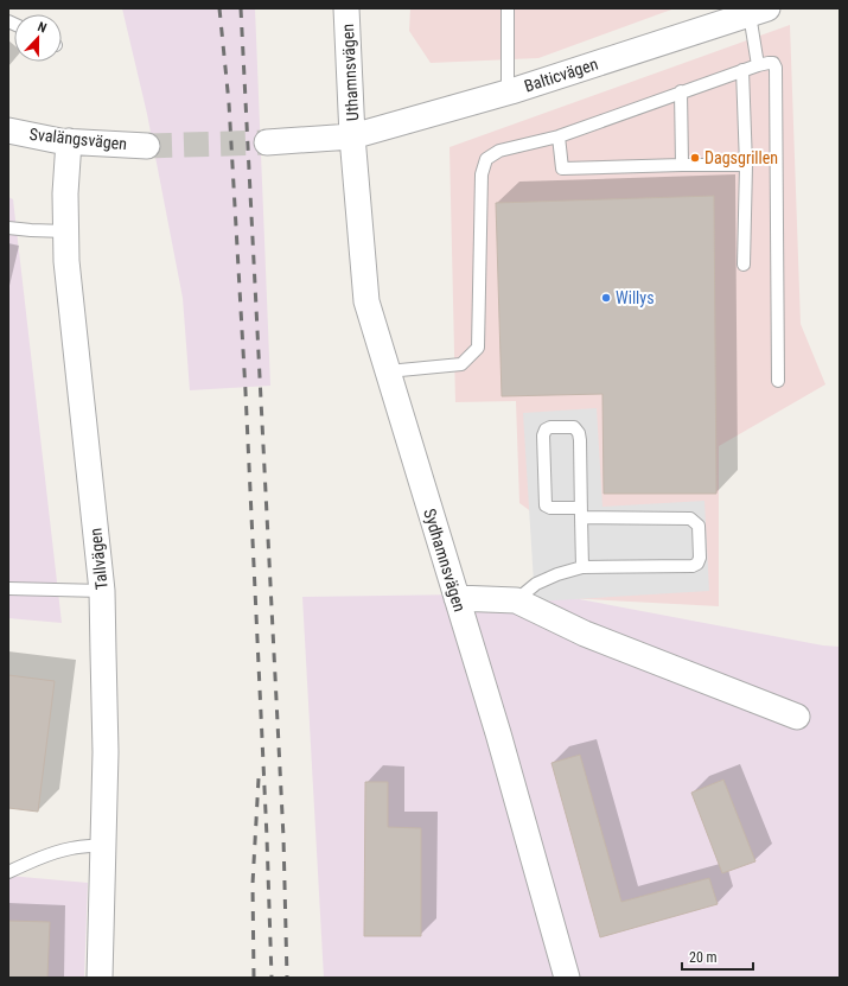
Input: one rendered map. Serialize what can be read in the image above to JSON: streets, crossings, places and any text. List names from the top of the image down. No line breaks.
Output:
{"streets":{"street":["Uthamnsvägen","Balticvägen","Svalängsvägen","Tallvägen","Sydhamnsvägen"]},"crossings":[["Uthamnsvägen","Balticvägen"],["Uthamnsvägen","Sydhamnsvägen"],["Balticvägen","Sydhamnsvägen"],["Svalängsvägen","Tallvägen"]],"places":["Dagsgrillen","Willys"],"scale_bar":"20 m","north":"top"}
